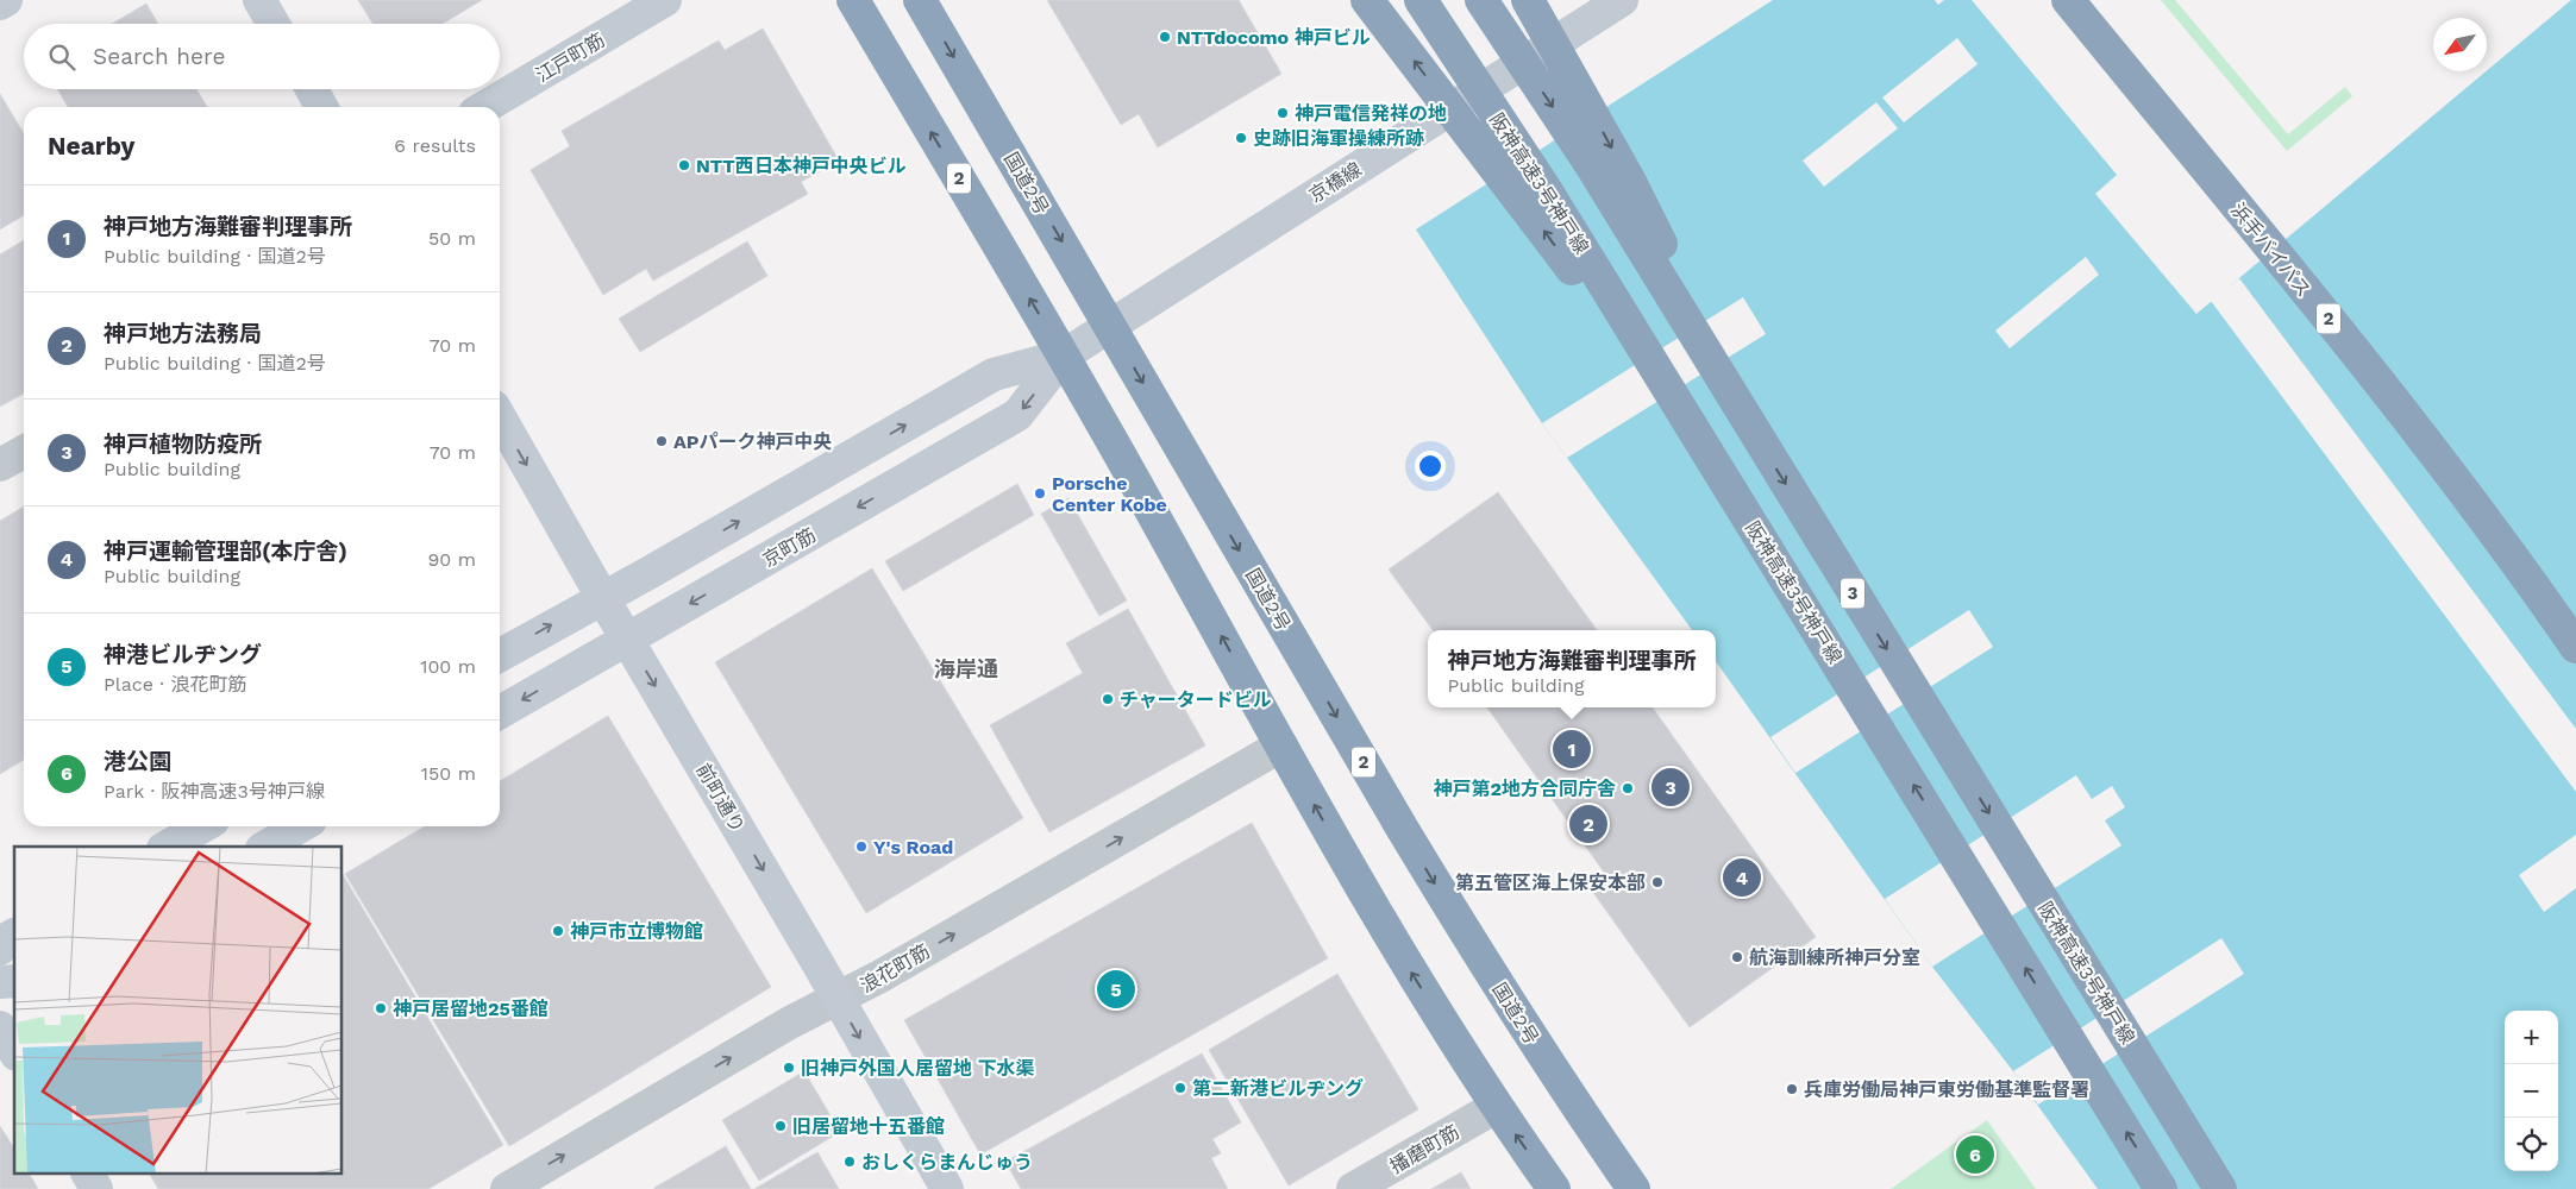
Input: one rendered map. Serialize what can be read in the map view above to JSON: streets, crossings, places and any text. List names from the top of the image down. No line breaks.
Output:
{"streets":{"highway":["2","国道2号","阪神高速3号神戸線","浜手バイパス","3"],"street":["江戸町筋","京橋線","京町筋","前町通り","浪花町筋","播磨町筋"]},"crossings":[["2","京町筋"],["2","浪花町筋"],["2","播磨町筋"],["京橋線","国道2号"],["京橋線","京町筋"],["国道2号","京町筋"],["阪神高速3号神戸線","3"],["京町筋","前町通り"],["前町通り","浪花町筋"]],"one_way":["前町通り","浪花町筋"],"districts":["海岸通"],"places":["NTTdocomo 神戸ビル","神戸電信発祥の地","史跡旧海軍操練所跡","NTT西日本神戸中央ビル","APパーク神戸中央","Porsche Center Kobe","チャータードビル","神戸第2地方合同庁舎","Y's Road","第五管区海上保安本部","神戸市立博物館","航海訓練所神戸分室","神戸居留地25番館","旧神戸外国人居留地 下水渠","第二新港ビルヂング","兵庫労働局神戸東労働基準監督署","旧居留地十五番館","おしくらまんじゅう"],"north":"bottom left","page":{"search":"Search here","heading":["Nearby","6 results"],"list":[{"mark":"1","name":"神戸地方海難審判理事所","note":"Public building · 国道2号","value":"50 m"},{"mark":"2","name":"神戸地方法務局","note":"Public building · 国道2号","value":"70 m"},{"mark":"3","name":"神戸植物防疫所","note":"Public building","value":"70 m"},{"mark":"4","name":"神戸運輸管理部(本庁舎)","note":"Public building","value":"90 m"},{"mark":"5","name":"神港ビルヂング","note":"Place · 浪花町筋","value":"100 m"},{"mark":"6","name":"港公園","note":"Park · 阪神高速3号神戸線","value":"150 m"}],"popup":["神戸地方海難審判理事所","Public building"],"pins":["1","3","2","4","5","6"],"map_buttons":["+","−"]}}
